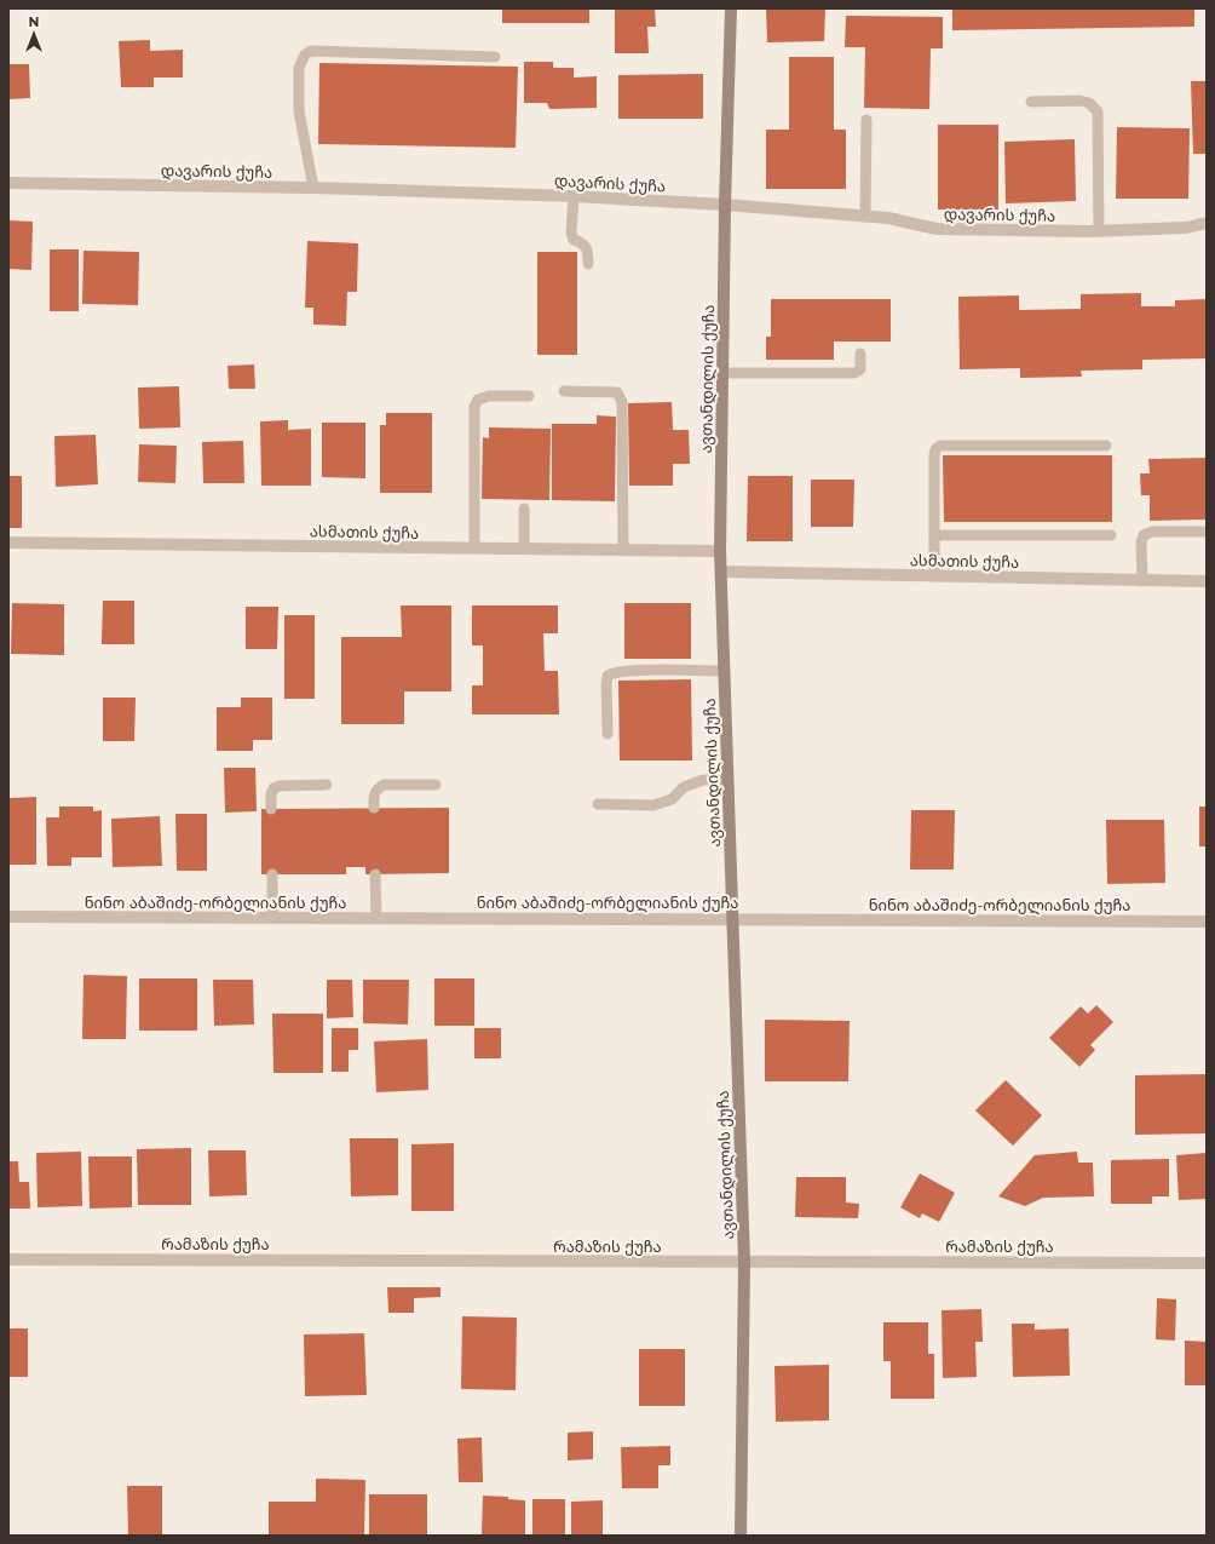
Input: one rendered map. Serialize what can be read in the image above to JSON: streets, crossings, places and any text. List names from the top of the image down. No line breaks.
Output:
{"streets":{"street":["დავარის ქუჩა","ავთანდილის ქუჩა","ასმათის ქუჩა","ნინო აბაშიძე-ორბელიანის ქუჩა","რამაზის ქუჩა"]},"crossings":[["დავარის ქუჩა","ავთანდილის ქუჩა"],["ავთანდილის ქუჩა","ასმათის ქუჩა"],["ავთანდილის ქუჩა","ნინო აბაშიძე-ორბელიანის ქუჩა"],["ავთანდილის ქუჩა","რამაზის ქუჩა"]],"north":"top"}
